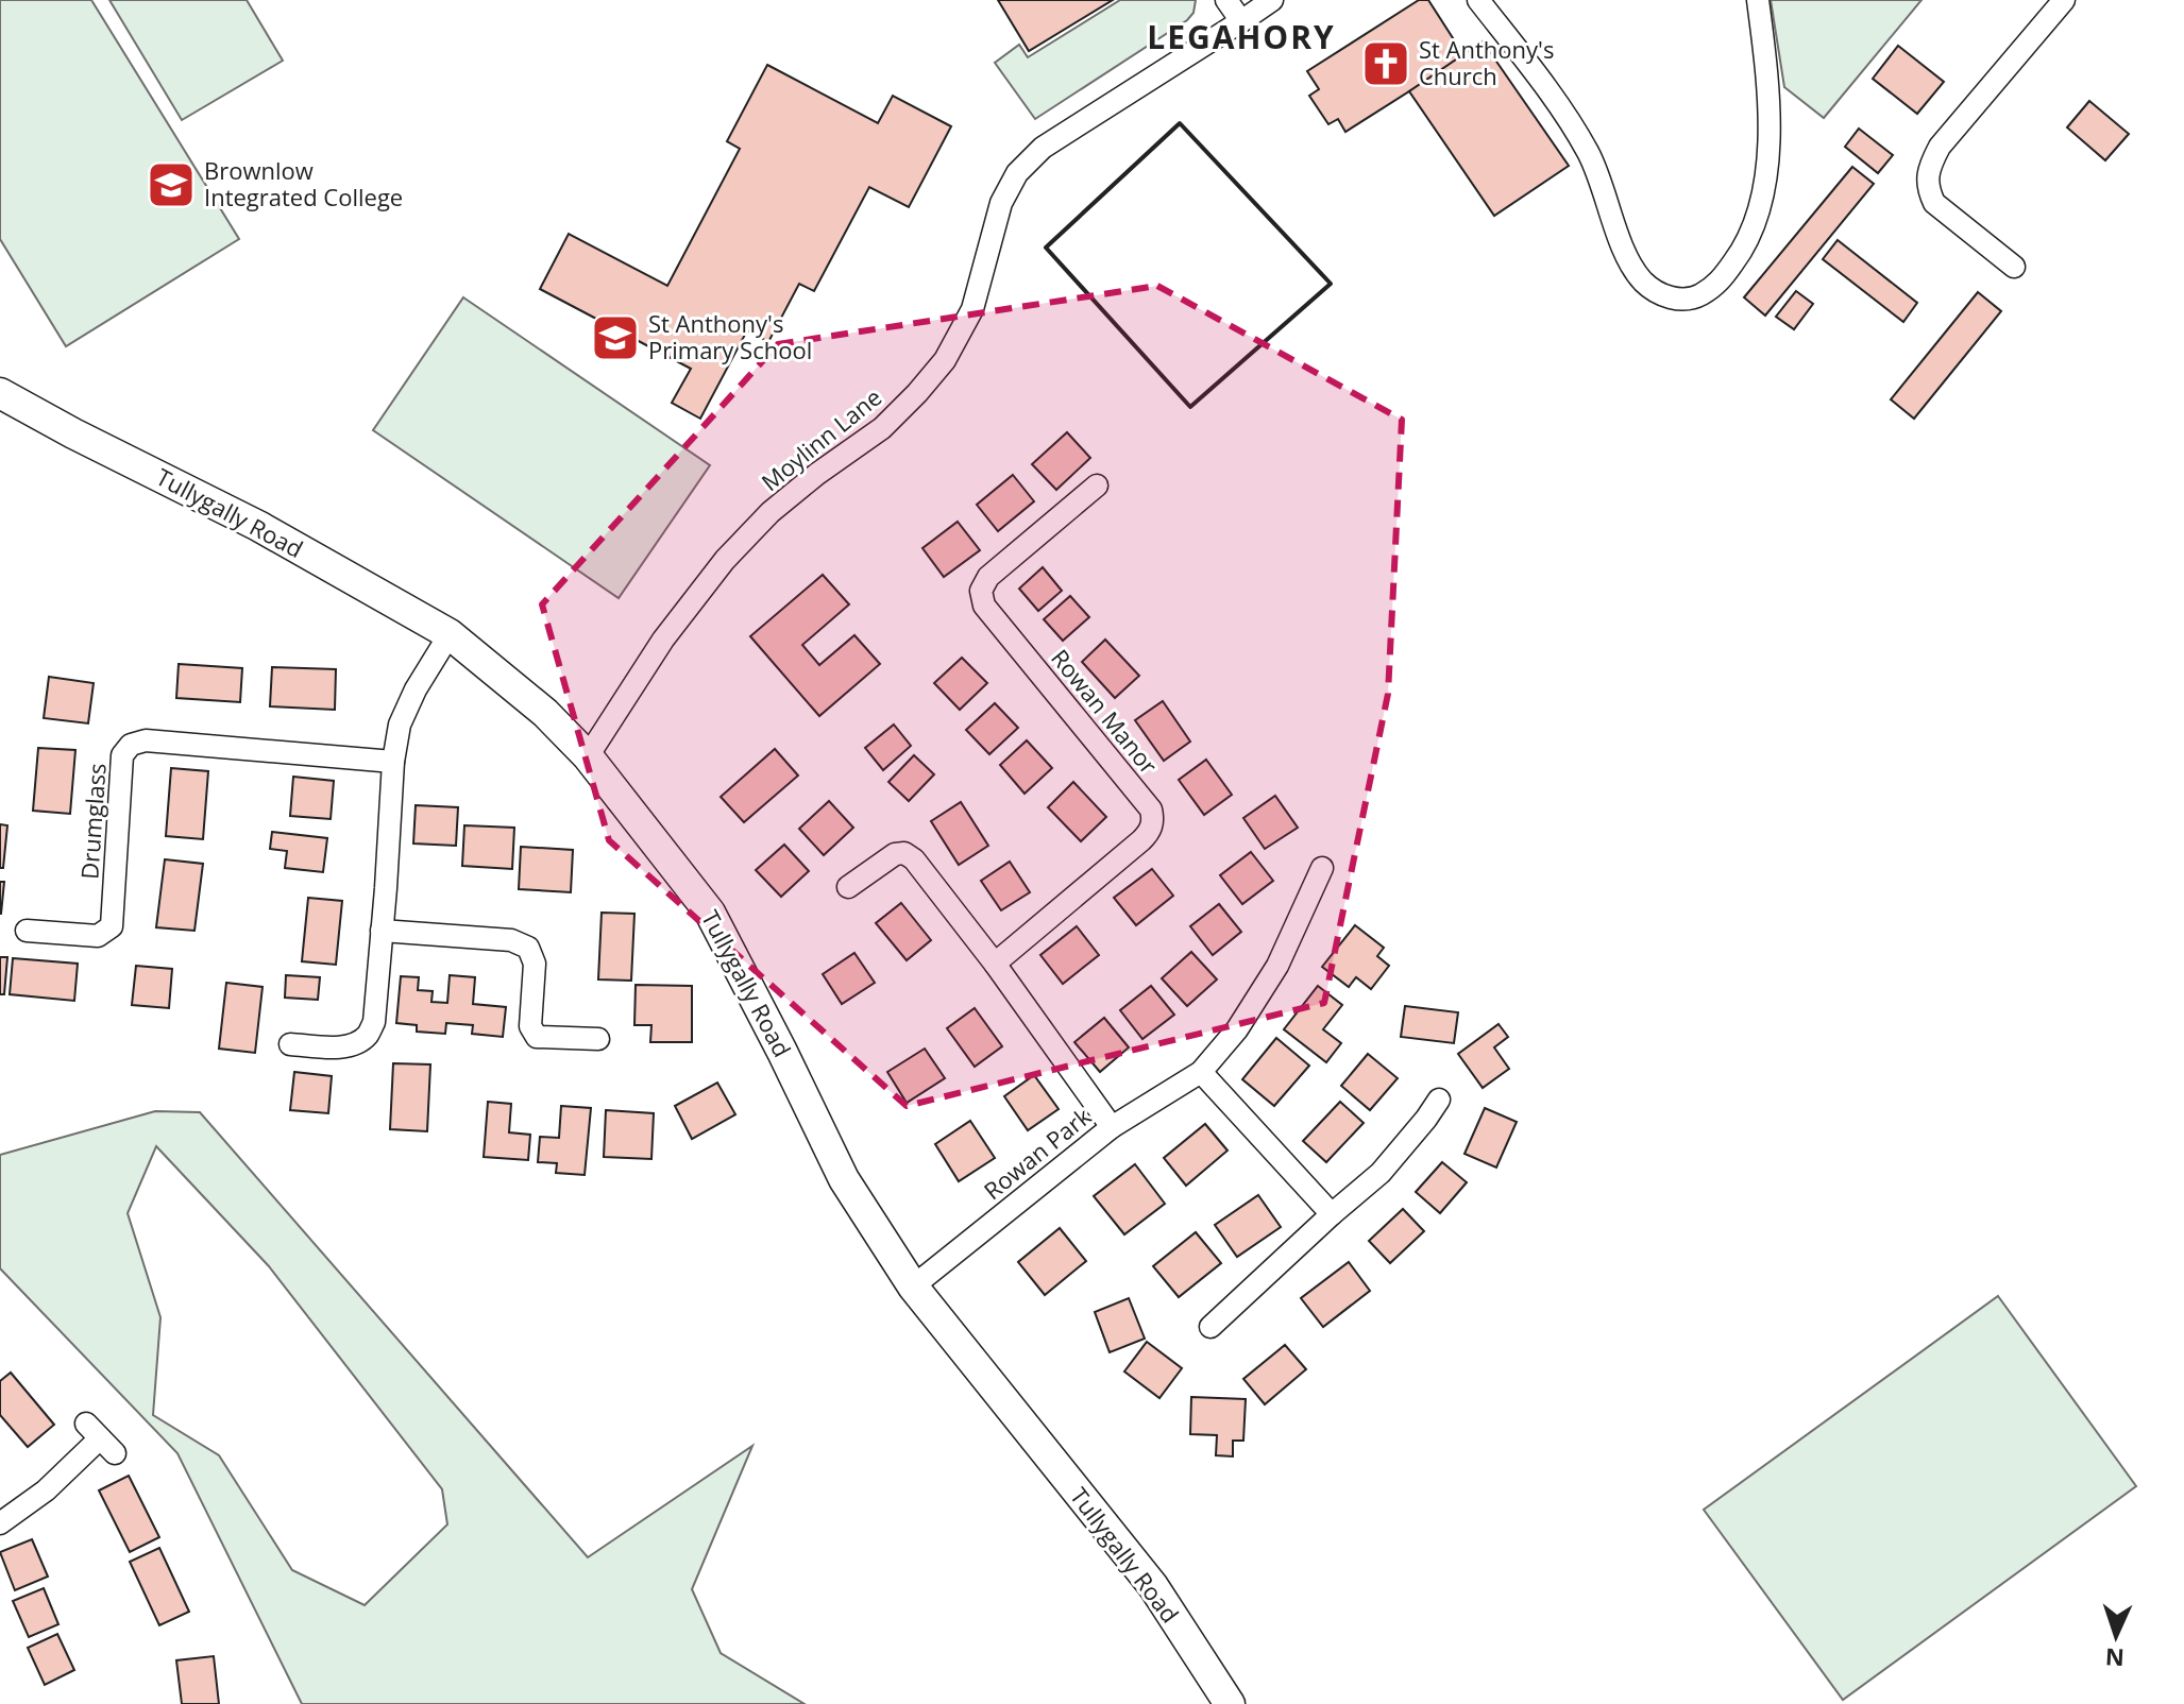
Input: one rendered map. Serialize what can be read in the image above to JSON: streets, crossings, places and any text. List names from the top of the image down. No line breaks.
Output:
{"streets":{"street":["Moylinn Lane","Tullygally Road","Rowan Manor","Drumglass","Rowan Park"]},"crossings":[["Moylinn Lane","Tullygally Road"],["Tullygally Road","Rowan Park"]],"districts":["LEGAHORY"],"places":{"church":["St Anthony's Church"],"school or university":["Brownlow Integrated College","St Anthony's Primary School"]},"north":"bottom"}
